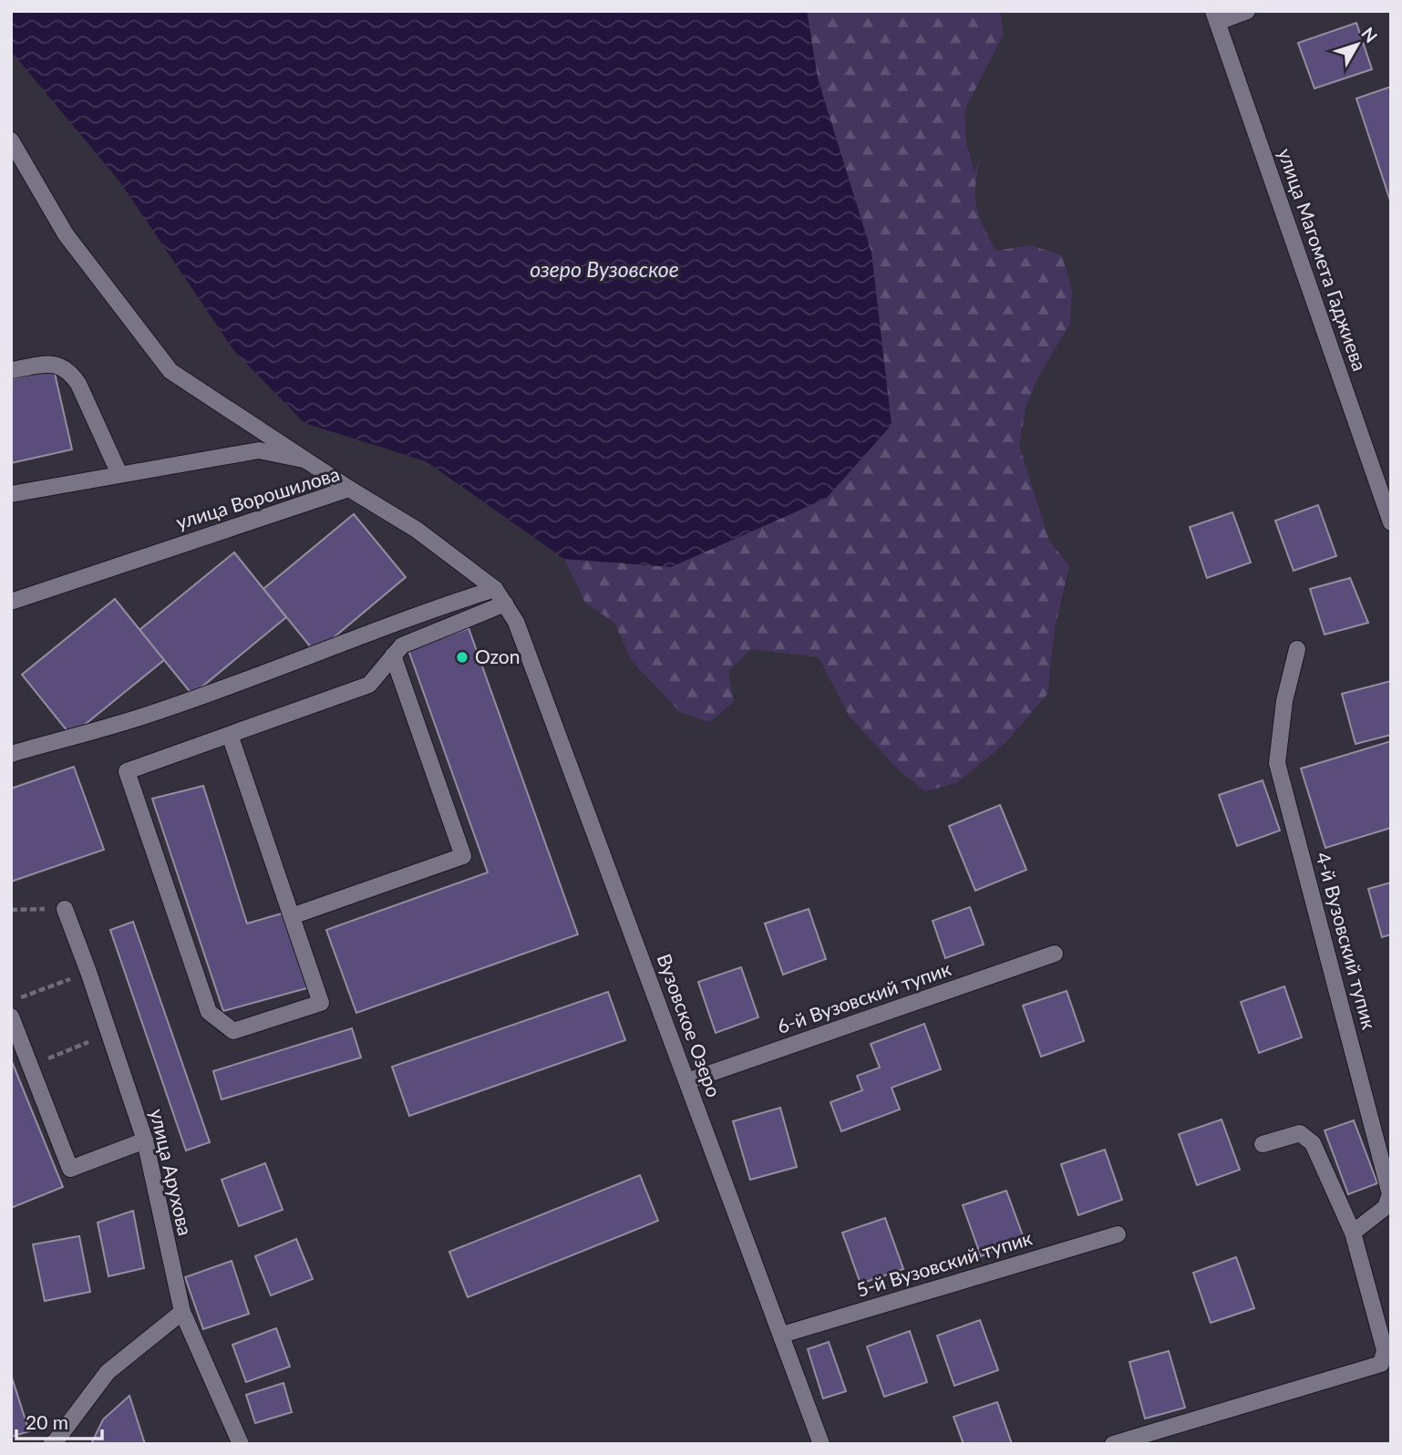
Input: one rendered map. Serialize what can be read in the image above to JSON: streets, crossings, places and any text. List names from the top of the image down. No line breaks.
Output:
{"streets":{"street":["улица Магомета Гаджиева","улица Ворошилова","4-й Вузовский тупик","6-й Вузовский тупик","Вузовское Озеро","улица Арухова","5-й Вузовский тупик"]},"crossings":[["улица Ворошилова","Вузовское Озеро"],["6-й Вузовский тупик","Вузовское Озеро"],["Вузовское Озеро","5-й Вузовский тупик"]],"water":["озеро Вузовское"],"places":["Ozon"],"scale_bar":"20 m","north":"top right"}
